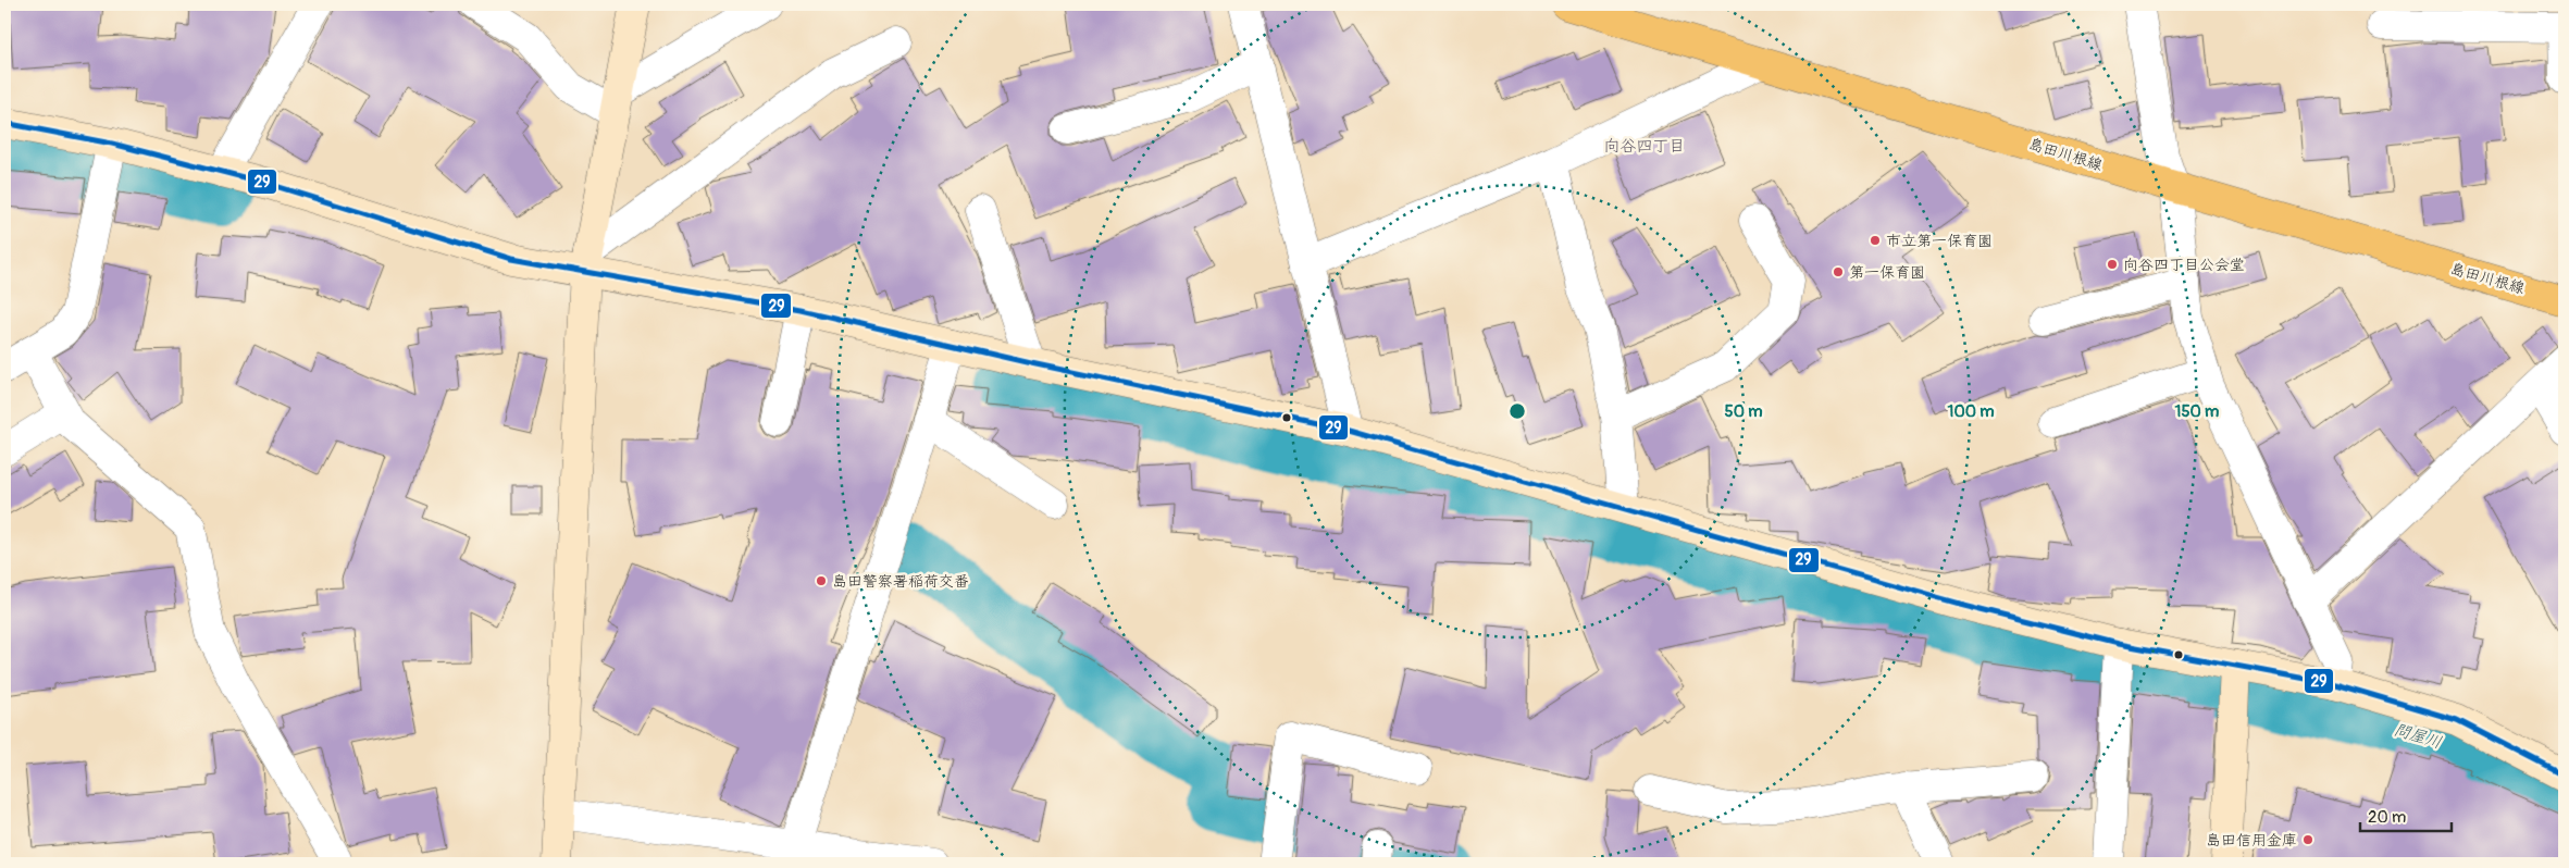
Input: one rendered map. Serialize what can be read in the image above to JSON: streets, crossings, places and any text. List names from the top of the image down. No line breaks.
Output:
{"streets":{"main road":["島田川根線"]},"districts":["向谷四丁目"],"water":["問屋川"],"places":["市立第一保育園","向谷四丁目公会堂","第一保育園","島田警察署稲荷交番","島田信用金庫"],"lines":["transit line 29"],"scale_bar":"20 m","rings":["50 m","100 m","150 m"]}
